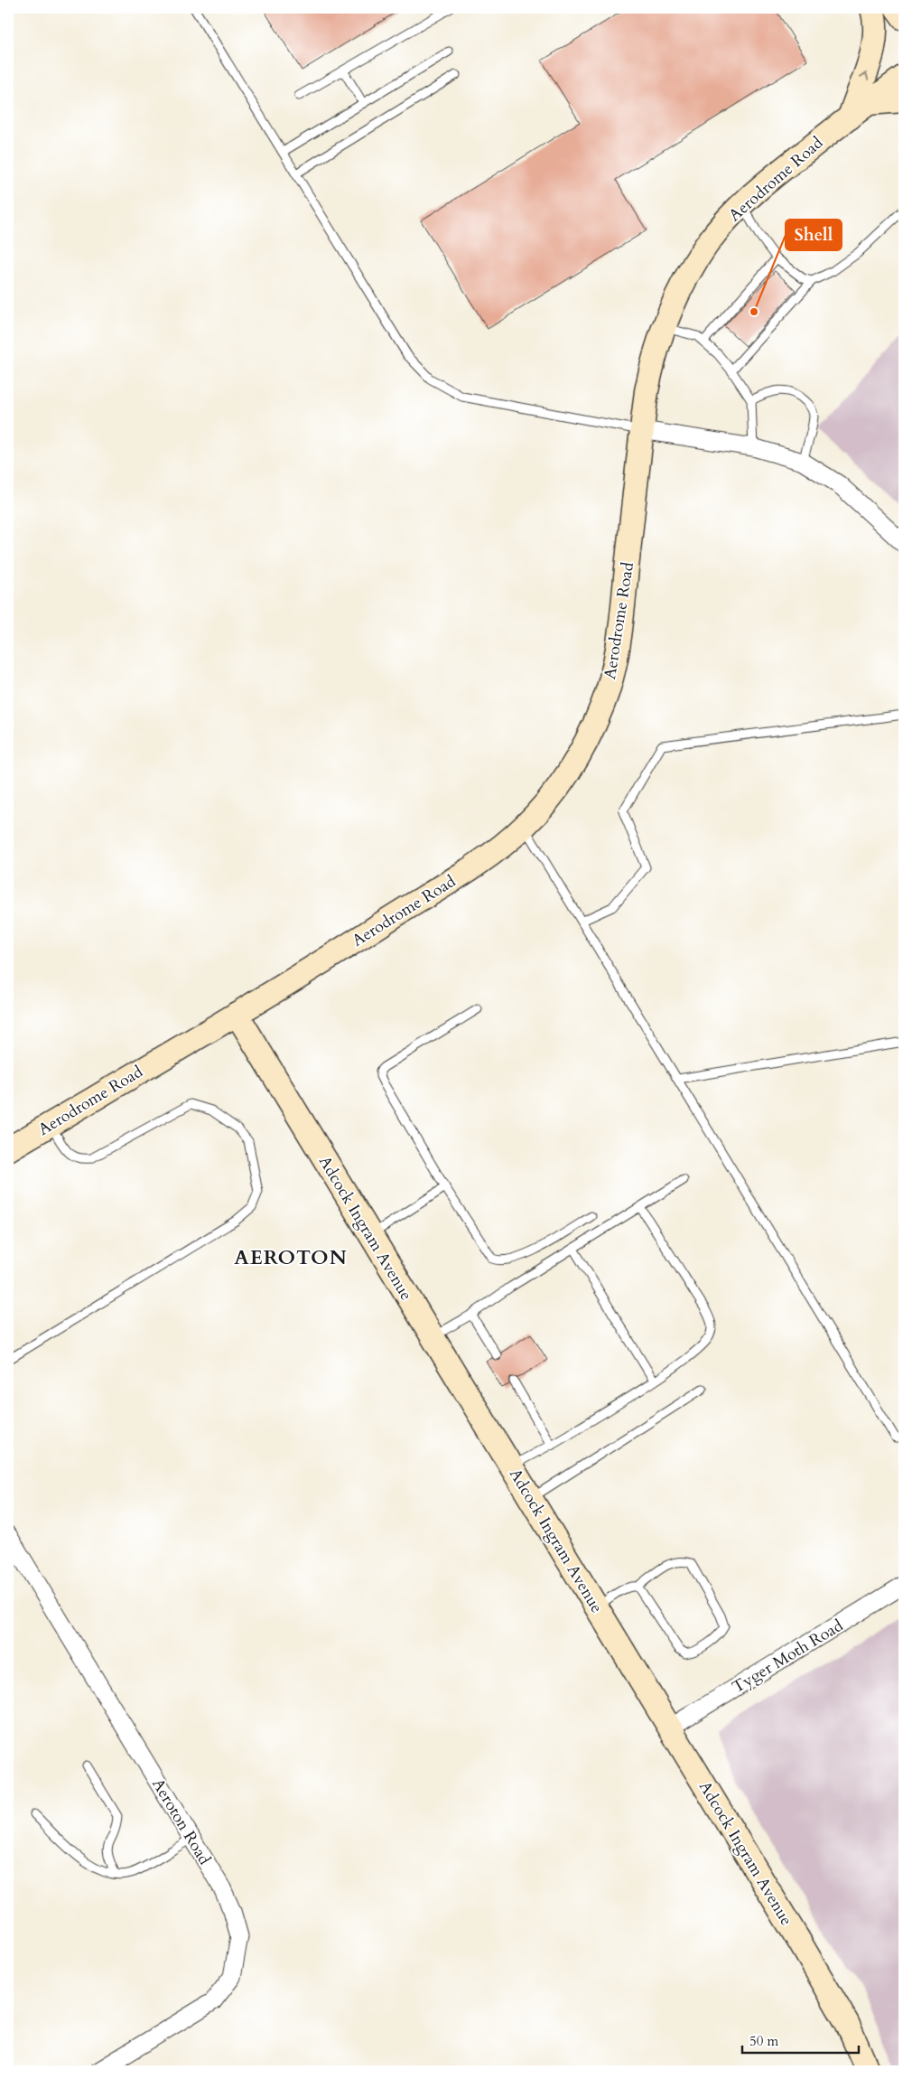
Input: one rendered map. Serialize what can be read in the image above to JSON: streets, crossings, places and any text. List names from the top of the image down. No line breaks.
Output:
{"streets":{"street":["Aerodrome Road","Adcock Ingram Avenue","Tyger Moth Road","Aeroton Road"]},"crossings":[["Aerodrome Road","Adcock Ingram Avenue"],["Adcock Ingram Avenue","Tyger Moth Road"]],"districts":["AEROTON"],"places":["Shell"],"scale_bar":"50 m"}
